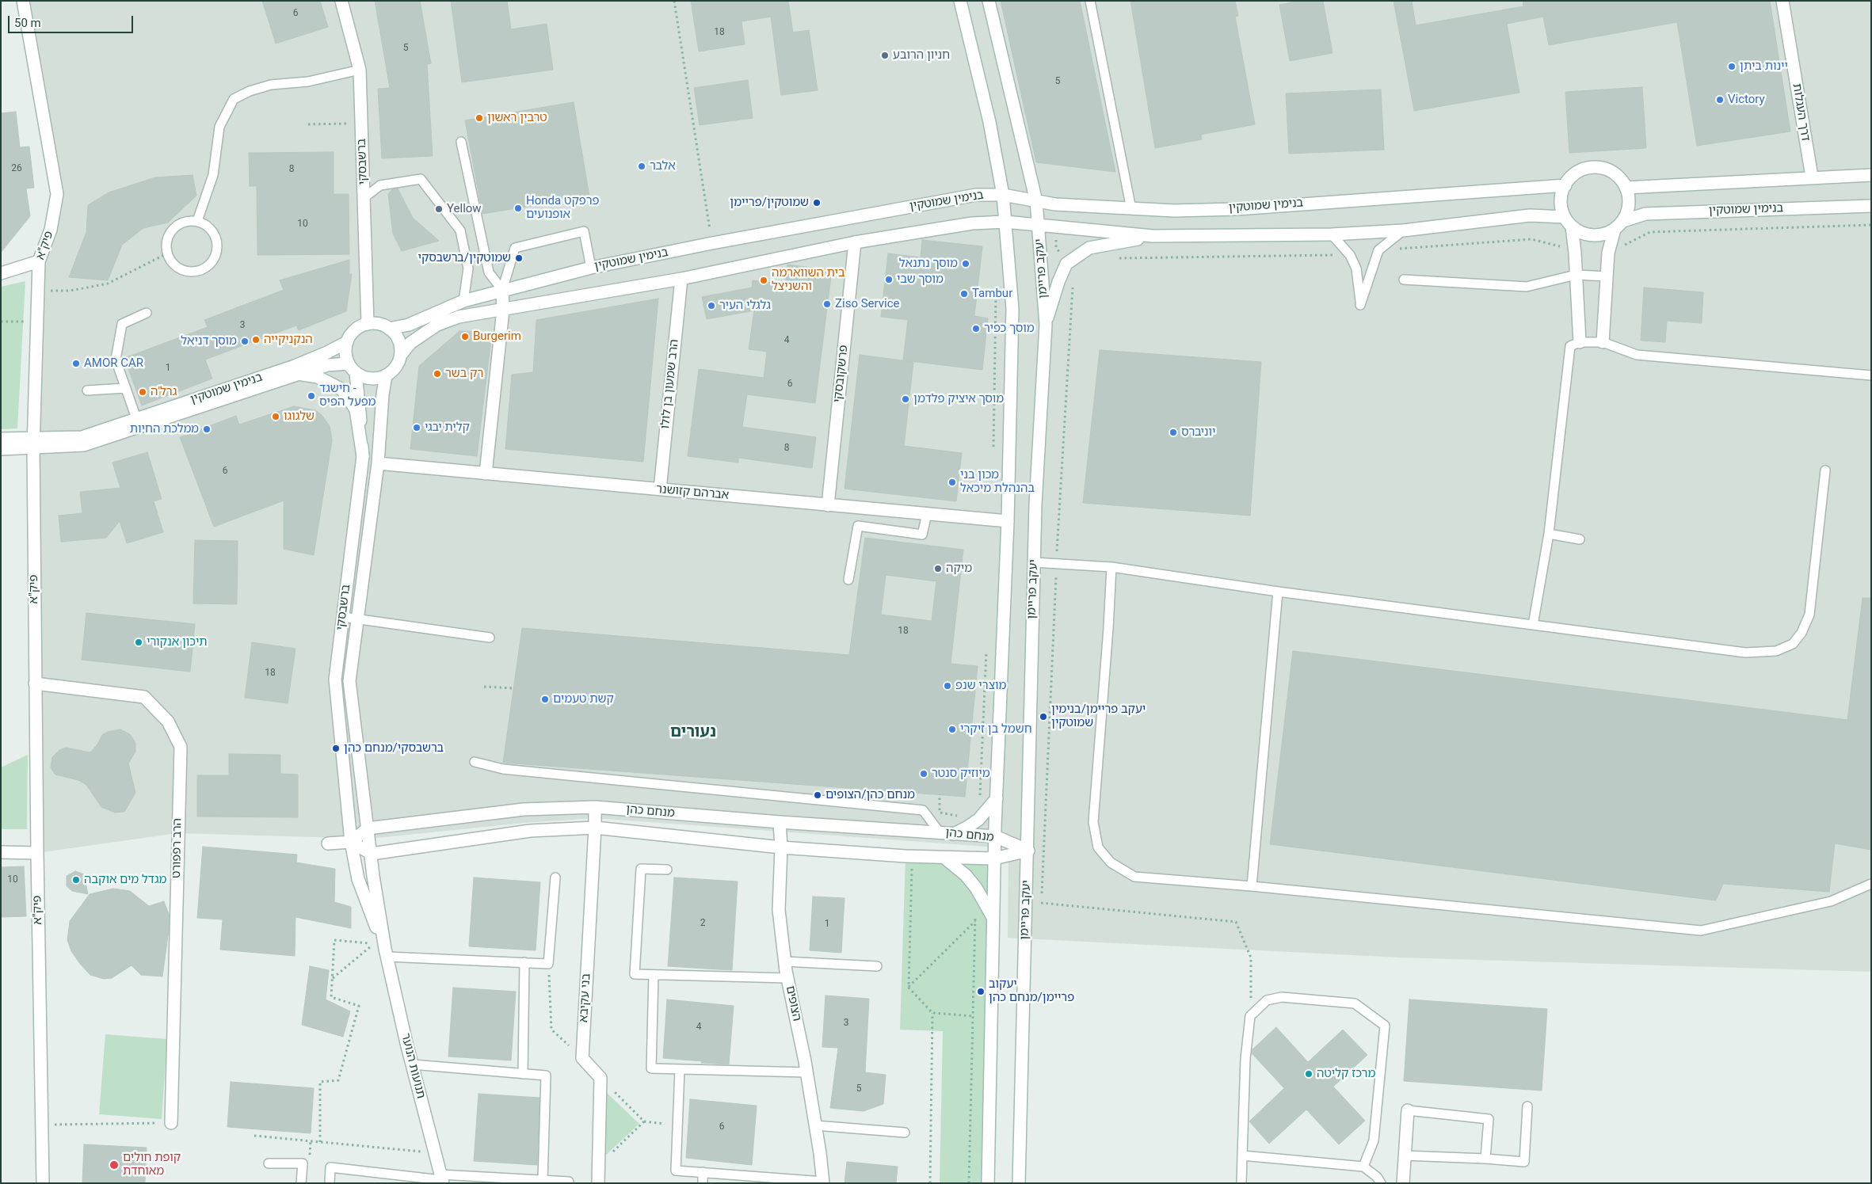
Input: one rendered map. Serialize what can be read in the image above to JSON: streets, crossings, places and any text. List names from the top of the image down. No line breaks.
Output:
{"streets":{"street":["דרך העגלות","ברשבסקי","בנימין שמוטקין","פיק\"א","יעקב פריימן","פרשקובסקי","הרב שמעון בן לולו","אברהם קזושנר","מנחם כהן","הרב רפפורט","בני עקיבא","הצופים","תנועות הנוער"]},"crossings":[["ברשבסקי","בנימין שמוטקין"],["ברשבסקי","אברהם קזושנר"],["ברשבסקי","מנחם כהן"],["ברשבסקי","תנועות הנוער"],["בנימין שמוטקין","פיק\"א"],["בנימין שמוטקין","יעקב פריימן"],["פיק\"א","הרב רפפורט"],["יעקב פריימן","מנחם כהן"],["פרשקובסקי","אברהם קזושנר"],["הרב שמעון בן לולו","אברהם קזושנר"],["מנחם כהן","בני עקיבא"],["מנחם כהן","הצופים"],["מנחם כהן","תנועות הנוער"]],"districts":["נעורים"],"places":["חניון הרובע","יינות ביתן","Victory","טרבין ראשון","אלבר","שמוטקין/פריימן","Honda פרפקט אופנועים","Yellow","שמוטקין/ברשבסקי","מוסך נתנאל","מוסך שבי","בית השווארמה והשניצל","Tambur","Ziso Service","גלגלי העיר","מוסך כפיר","Burgerim","הנקניקייה","מוסך דניאל","AMOR CAR","רק בשר","גרל'ה","חישגד - מפעל הפיס","מוסך איציק פלדמן","שלגוגו","קלית יבגי","ממלכת החיות","יוניברס","מכון בני בהנהלת מיכאל","מיקה","תיכון אנקורי","מוצרי שנפ","קשת טעמים","יעקב פריימן/בנימין שמוטקין","חשמל בן זיקרי","ברשבסקי/מנחם כהן","מיוזיק סנטר","מנחם כהן/הצופים","מגדל מים אוקבה","יעקוב פריימן/מנחם כהן","מרכז קליטה","קופת חולים מאוחדת"],"house_numbers":["6","18","5","5","26","8","10","3","4","1","6","8","6","18","18","10","2","1","3","4","5","6"],"scale_bar":"50 m"}
